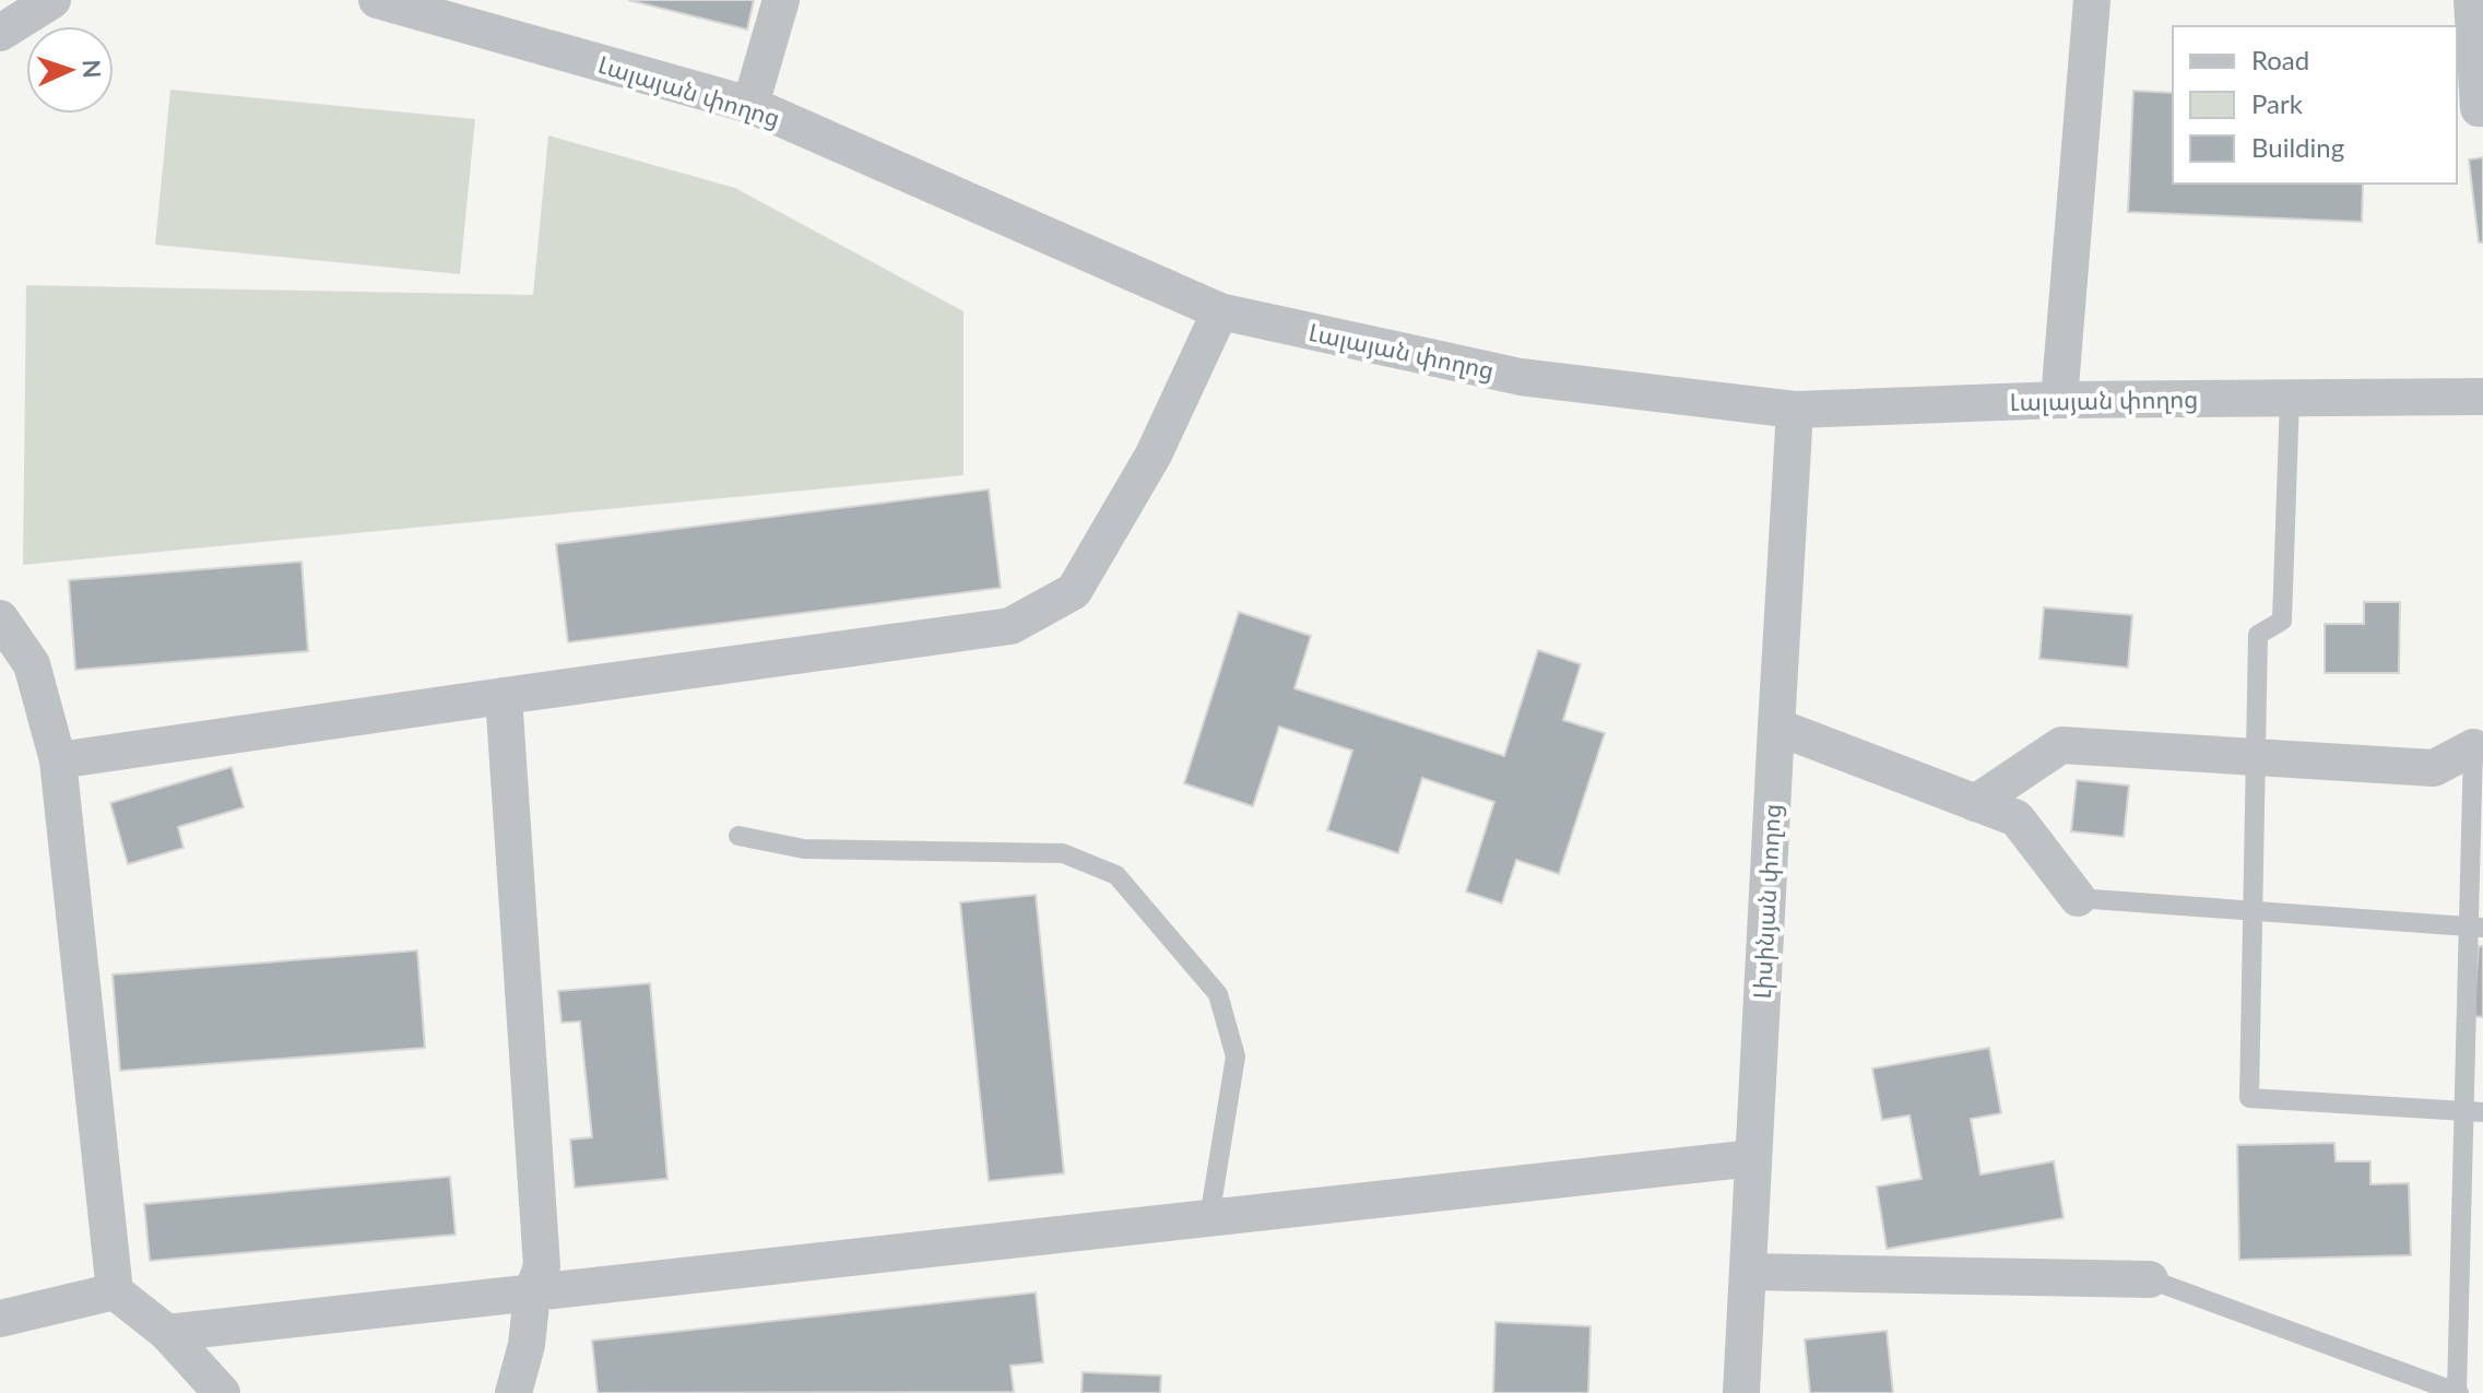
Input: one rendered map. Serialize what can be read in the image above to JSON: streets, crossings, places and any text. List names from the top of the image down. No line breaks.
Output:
{"streets":{"street":["Լալայան փողոց","Լիսինյան փողոց"]},"crossings":[["Լալայան փողոց","Լիսինյան փողոց"]],"legend":["Road","Park","Building"],"north":"right"}
